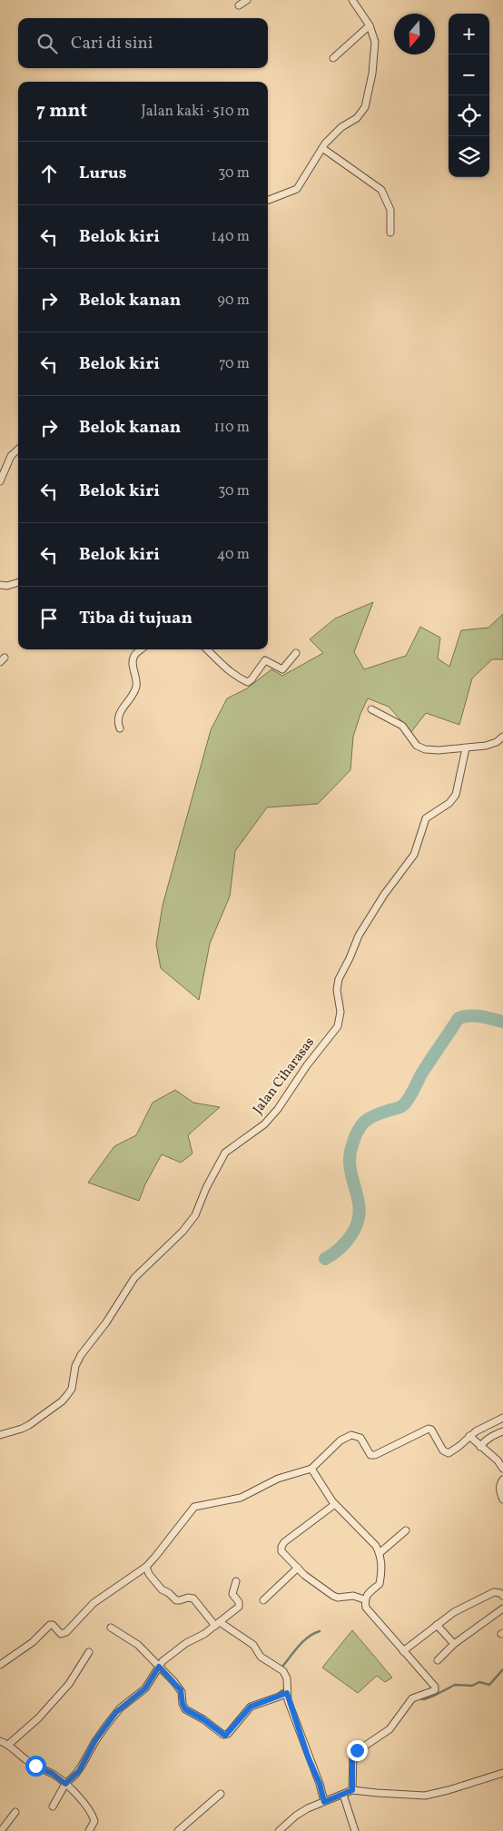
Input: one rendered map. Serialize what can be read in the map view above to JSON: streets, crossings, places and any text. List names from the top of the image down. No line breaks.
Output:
{"streets":{"street":["Jalan Ciharasas"]},"north":"bottom","page":{"map_buttons":["+","−"],"search":"Cari di sini","heading":["7 mnt","Jalan kaki · 510 m"],"list":[["Lurus","30 m"],["Belok kiri","140 m"],["Belok kanan","90 m"],["Belok kiri","70 m"],["Belok kanan","110 m"],["Belok kiri","30 m"],["Belok kiri","40 m"],"Tiba di tujuan"]}}
